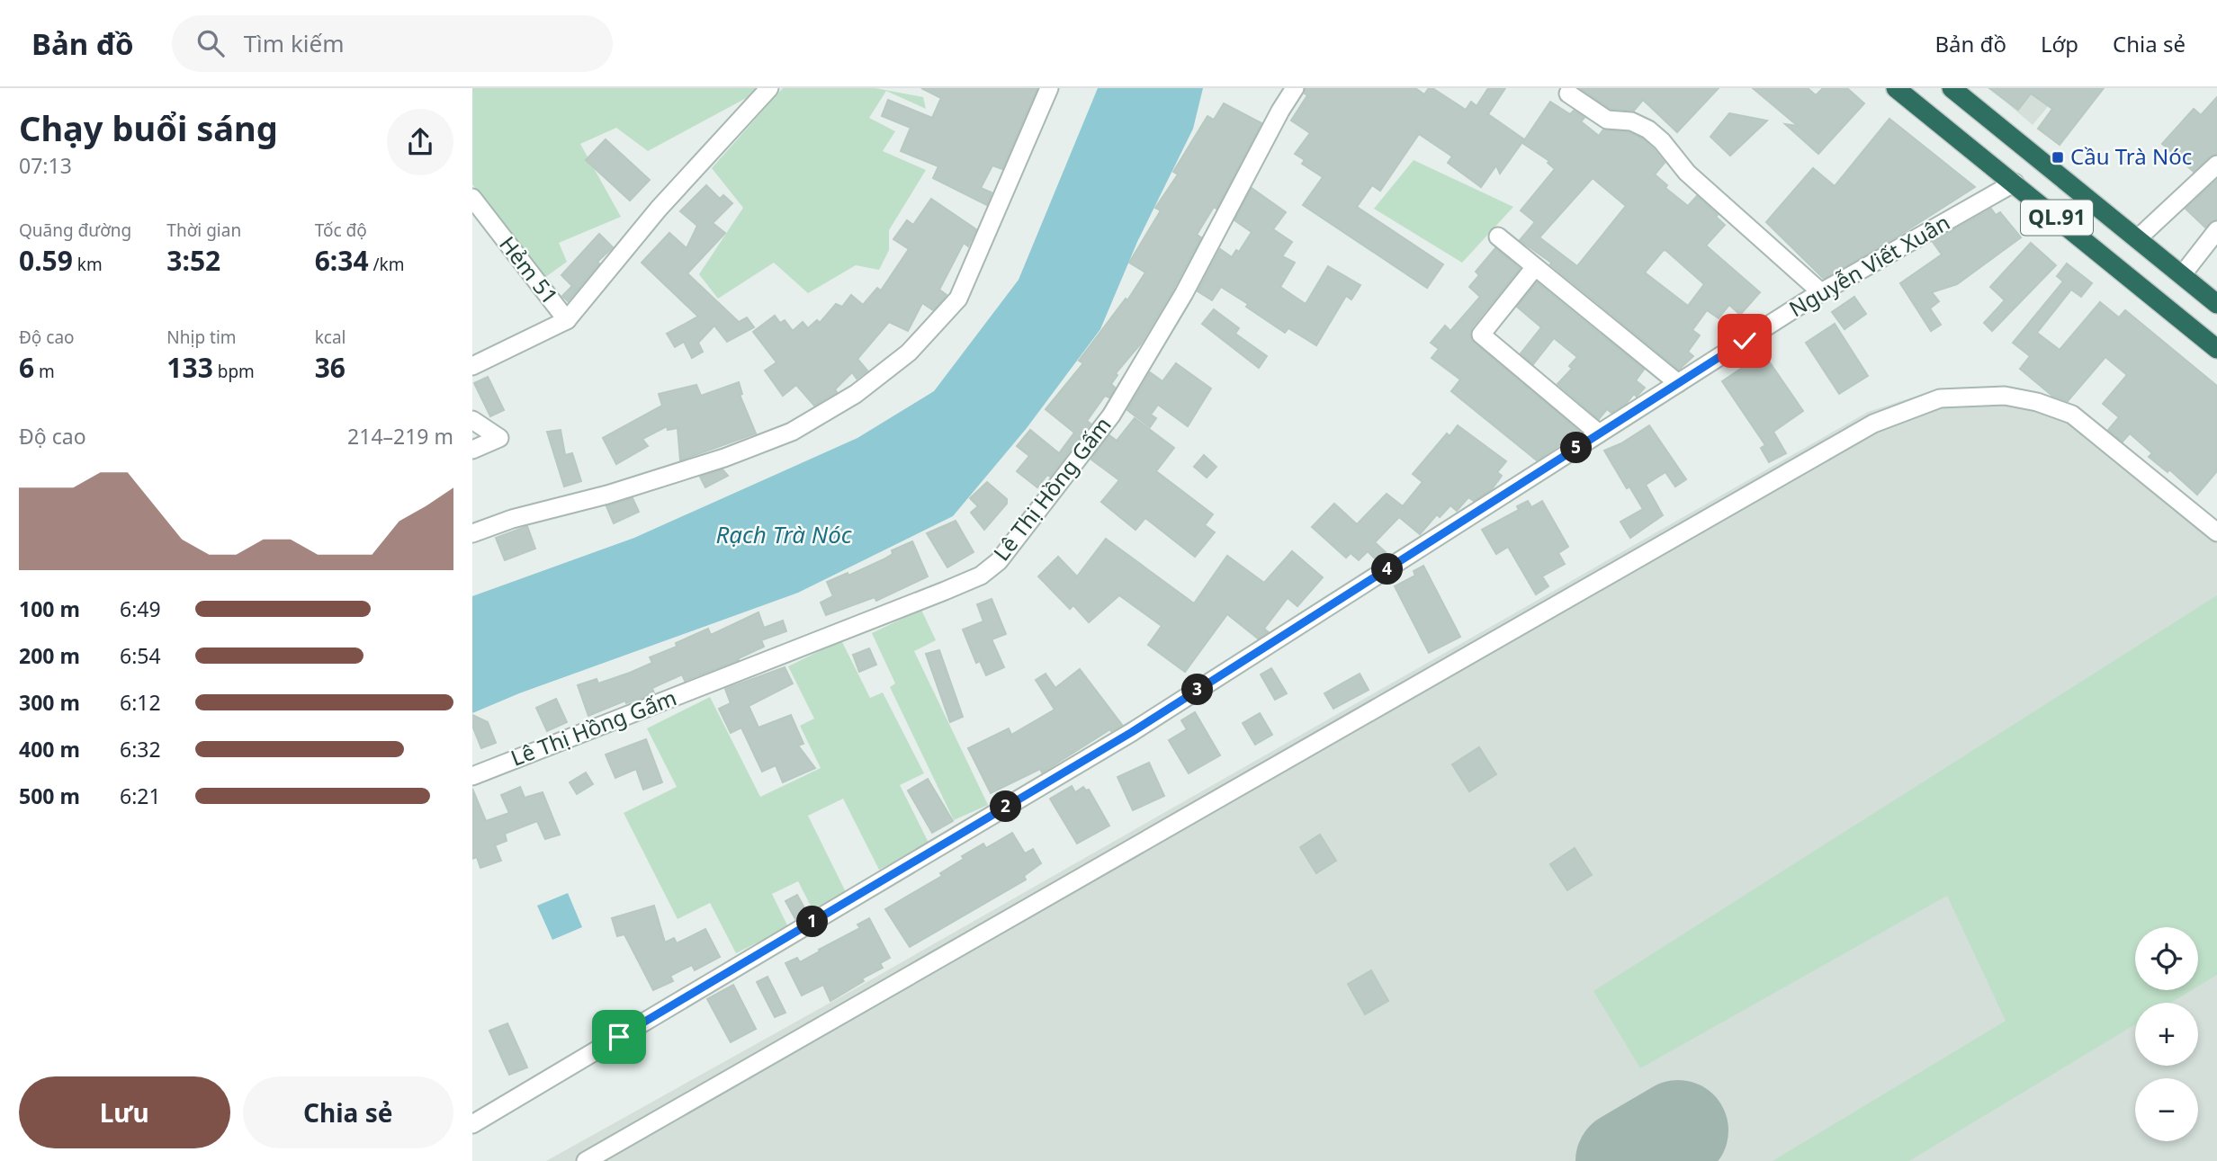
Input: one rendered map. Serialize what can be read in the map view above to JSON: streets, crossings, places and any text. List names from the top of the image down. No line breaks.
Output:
{"streets":{"highway":["QL.91"],"street":["Nguyễn Viết Xuân","Hẻm 51","Lê Thị Hồng Gấm"]},"crossings":[["QL.91","Nguyễn Viết Xuân"]],"water":["Rạch Trà Nóc"],"places":{"transit":["Cầu Trà Nóc"]},"page":{"header":"Bản đồ","search":"Tìm kiếm","nav":["Bản đồ","Lớp","Chia sẻ"],"heading":["Chạy buổi sáng","07:13"],"stats":[["Quãng đường","0.59 km"],["Thời gian","3:52"],["Tốc độ","6:34 /km"],["Độ cao","6 m"],["Nhịp tim","133 bpm"],["kcal","36"]],"chart":["Độ cao","214–219 m"],"pins":["5","4","3","2","1"],"list":[{"name":"100 m","note":"6:49"},{"name":"200 m","note":"6:54"},{"name":"300 m","note":"6:12"},{"name":"400 m","note":"6:32"},{"name":"500 m","note":"6:21"}],"map_buttons":["+","−"],"buttons":["Lưu","Chia sẻ"]}}
